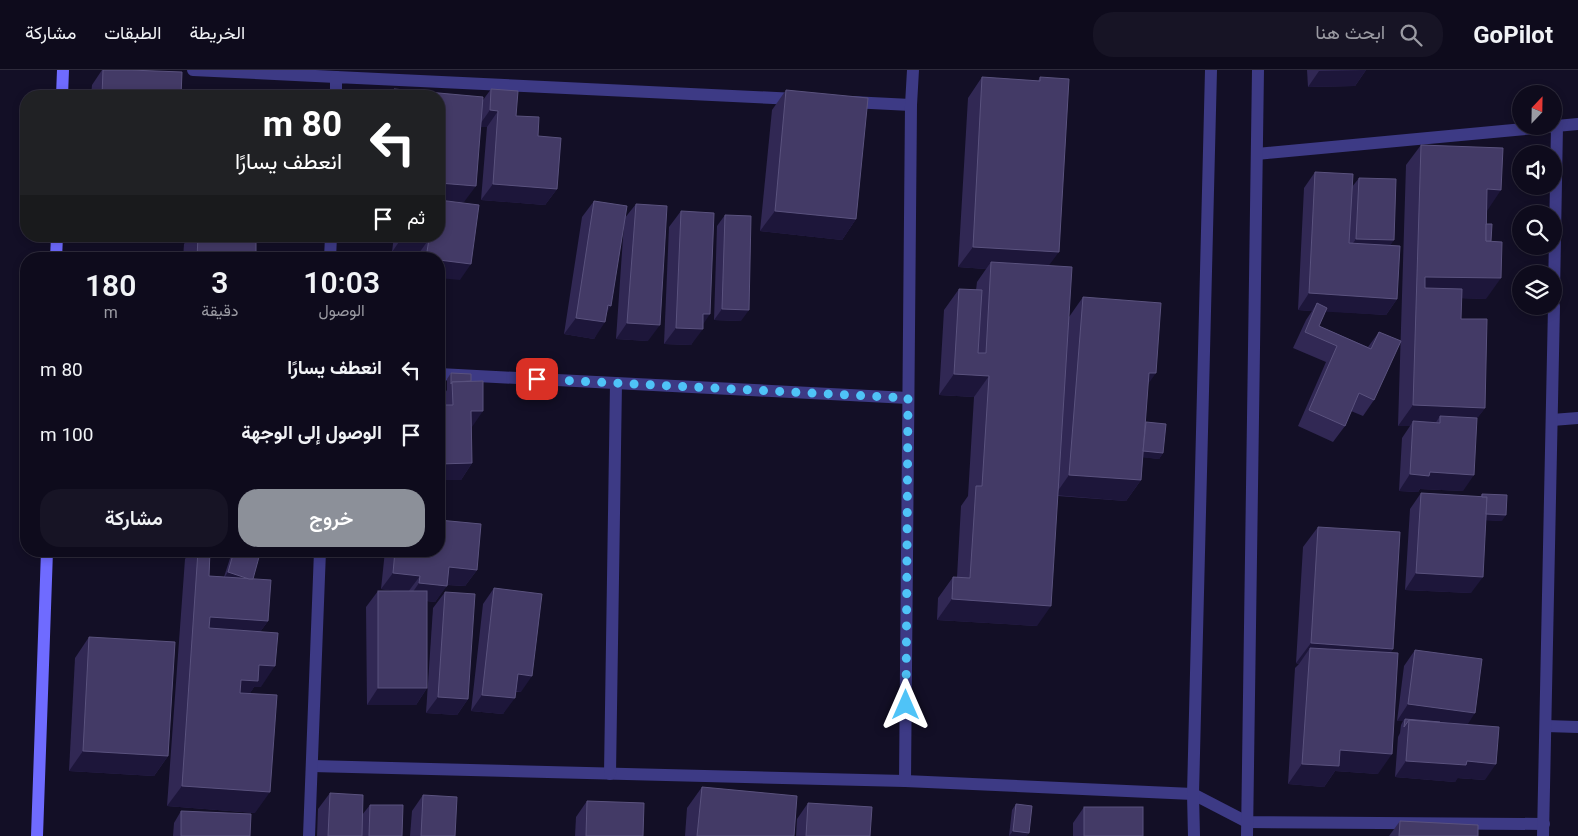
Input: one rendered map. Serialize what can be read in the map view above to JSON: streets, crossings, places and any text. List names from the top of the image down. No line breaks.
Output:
{"north":"top","page":{"header":"GoPilot","search":"ابحث هنا","nav":["الخريطة","الطبقات","مشاركة"],"turn":["80 m","انعطف يسارًا"],"then":"ثم","eta":["10:03","الوصول","3","دقيقة","180","m"],"list":[{"name":"انعطف يسارًا","value":"80 m"},{"name":"الوصول إلى الوجهة","value":"100 m"}],"buttons":["خروج","مشاركة"]}}
